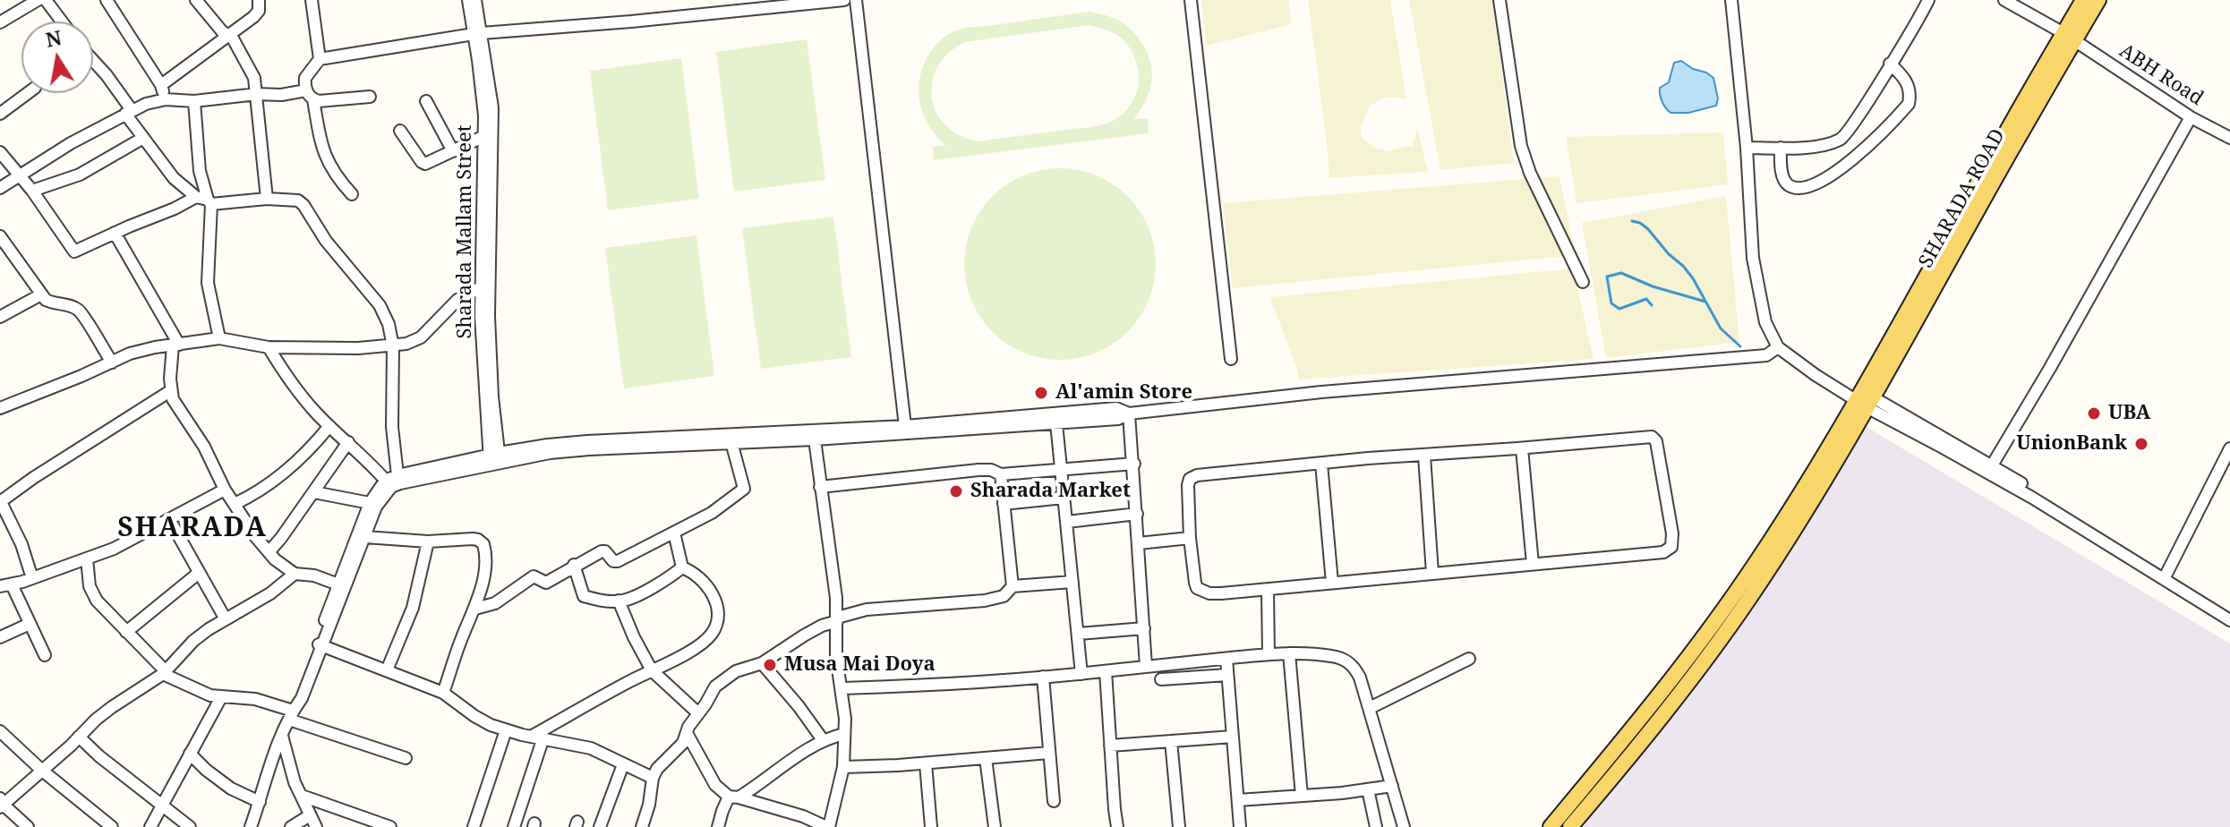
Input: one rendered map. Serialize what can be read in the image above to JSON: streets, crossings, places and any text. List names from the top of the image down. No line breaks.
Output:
{"streets":{"street":["ABH Road","Sharada Mallam Street"]},"districts":["SHARADA"],"places":["Al'amin Store","UBA","UnionBank","Sharada Market","Musa Mai Doya"],"north":"top"}
